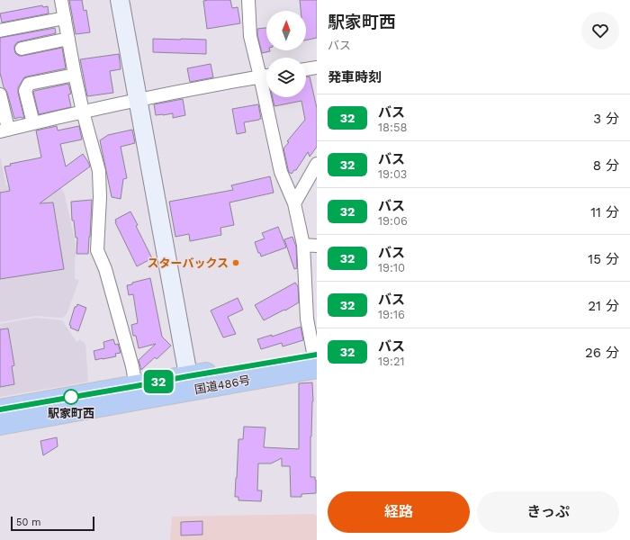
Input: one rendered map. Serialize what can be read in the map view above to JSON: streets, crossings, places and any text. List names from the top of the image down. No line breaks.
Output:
{"streets":{"highway":["国道486号"]},"places":["スターバックス","駅家町西"],"lines":["bus line 32"],"scale_bar":"50 m","north":"top","page":{"on_map":"32","heading":[["駅家町西","バス"],"発車時刻"],"list":[{"mark":"32","name":"バス","note":"18:58","value":"3 分"},{"mark":"32","name":"バス","note":"19:03","value":"8 分"},{"mark":"32","name":"バス","note":"19:06","value":"11 分"},{"mark":"32","name":"バス","note":"19:10","value":"15 分"},{"mark":"32","name":"バス","note":"19:16","value":"21 分"},{"mark":"32","name":"バス","note":"19:21","value":"26 分"}],"buttons":["経路","きっぷ"],"scale":"50 m"}}
